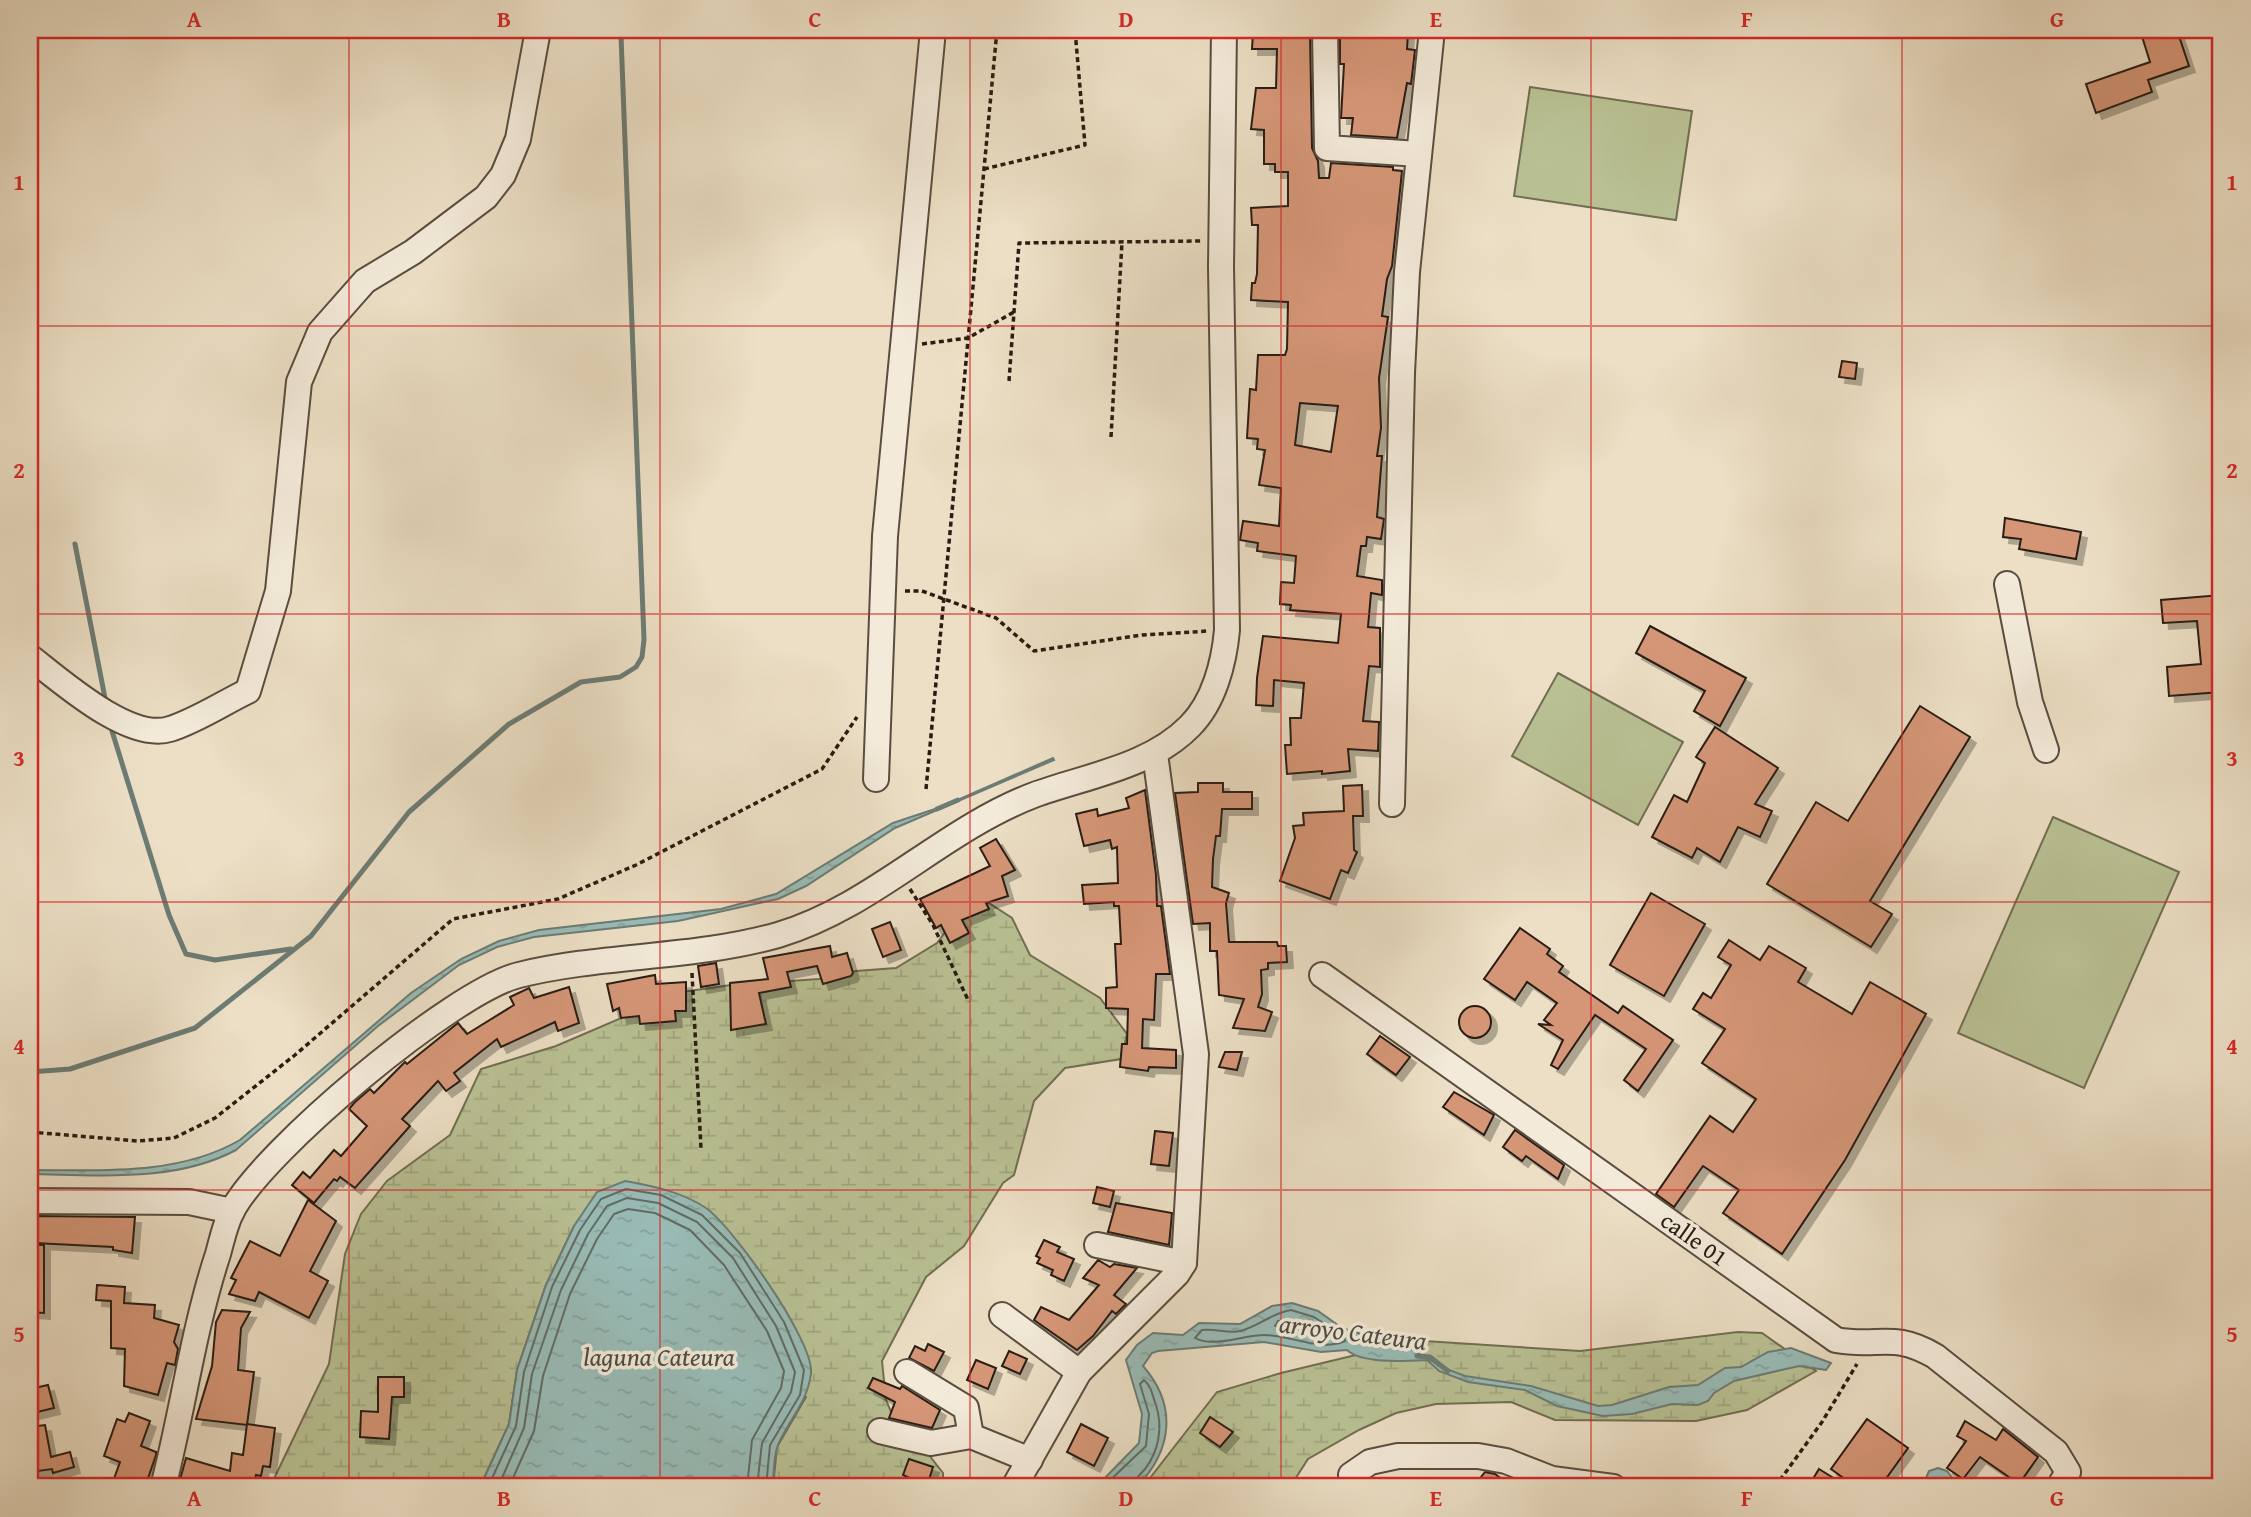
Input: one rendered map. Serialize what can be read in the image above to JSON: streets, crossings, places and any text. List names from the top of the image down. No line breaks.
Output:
{"streets":{"street":["calle 01"]},"water":["arroyo Cateura","laguna Cateura"],"grid":{"columns":["A","B","C","D","E","F","G"],"rows":["1","2","3","4","5"]}}
